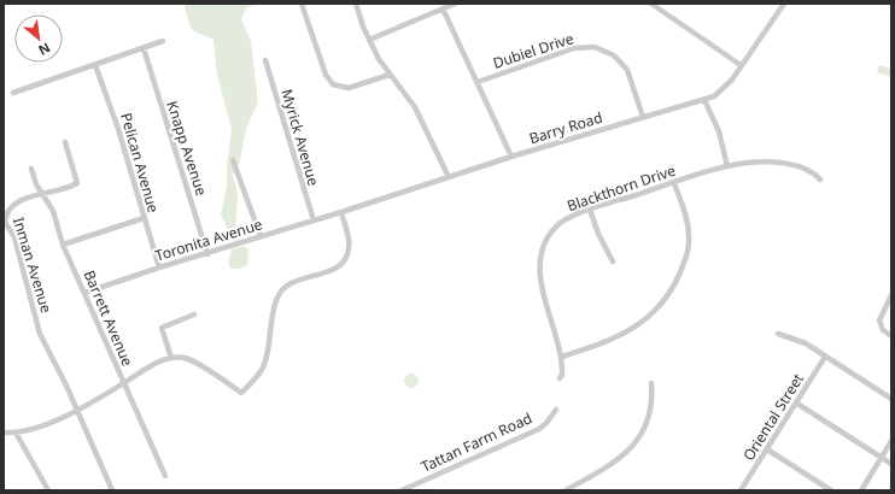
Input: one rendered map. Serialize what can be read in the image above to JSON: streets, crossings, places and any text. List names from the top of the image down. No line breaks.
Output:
{"streets":{"street":["Dubiel Drive","Barry Road","Myrick Avenue","Knapp Avenue","Pelican Avenue","Blackthorn Drive","Toronita Avenue","Inman Avenue","Barrett Avenue","Oriental Street","Tattan Farm Road"]},"crossings":[["Dubiel Drive","Barry Road"],["Barry Road","Toronita Avenue"],["Myrick Avenue","Toronita Avenue"],["Knapp Avenue","Toronita Avenue"],["Pelican Avenue","Toronita Avenue"],["Toronita Avenue","Barrett Avenue"],["Inman Avenue","Barrett Avenue"]],"north":"bottom right"}
